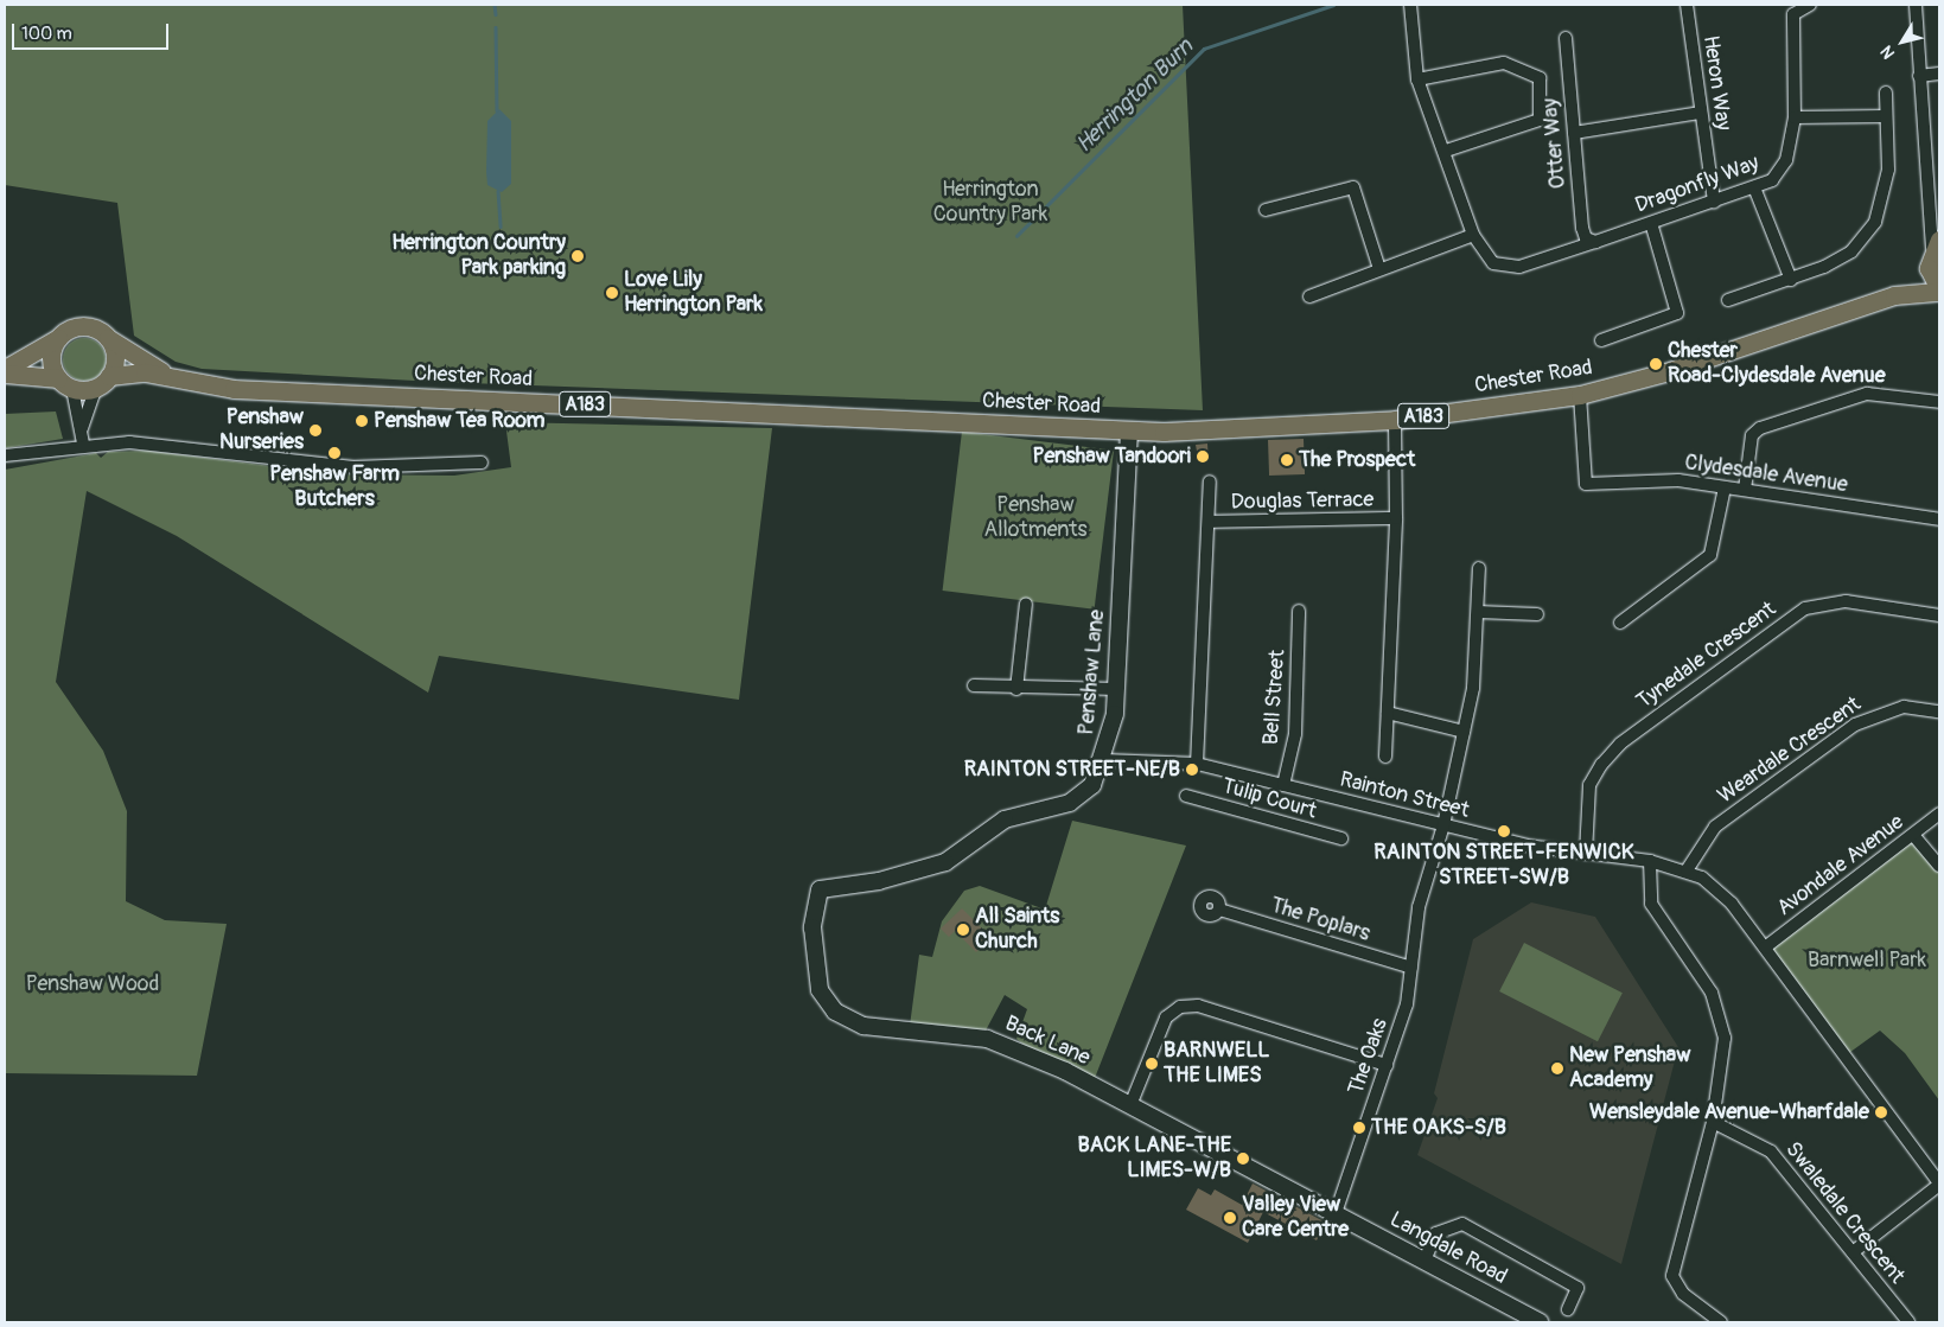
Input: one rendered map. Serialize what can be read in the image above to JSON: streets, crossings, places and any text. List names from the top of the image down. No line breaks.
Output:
{"streets":{"main road":["Chester Road","A183"],"street":["Heron Way","Otter Way","Dragonfly Way","Clydesdale Avenue","Douglas Terrace","Tynedale Crescent","Penshaw Lane","Bell Street","Weardale Crescent","Rainton Street","Tulip Court","Avondale Avenue","The Poplars","Back Lane","The Oaks","Swaledale Crescent","Langdale Road"]},"crossings":[["Heron Way","Dragonfly Way"],["Otter Way","Dragonfly Way"],["Chester Road","A183"],["Chester Road","Clydesdale Avenue"],["Chester Road","Penshaw Lane"],["Tynedale Crescent","Rainton Street"],["Penshaw Lane","Rainton Street"],["Penshaw Lane","Back Lane"],["Bell Street","Rainton Street"],["Weardale Crescent","Rainton Street"],["Rainton Street","Avondale Avenue"],["Rainton Street","The Oaks"],["The Poplars","The Oaks"],["Back Lane","The Oaks"],["Back Lane","Langdale Road"],["The Oaks","Langdale Road"]],"water":["Herrington Burn"],"parks":["Herrington Country Park","Penshaw Allotments","Barnwell Park","Penshaw Wood"],"places":["Herrington Country Park parking","Love Lily Herrington Park","Chester Road-Clydesdale Avenue","Penshaw Tea Room","Penshaw Nurseries","Penshaw Farm Butchers","Penshaw Tandoori","The Prospect","RAINTON STREET-NE/B","RAINTON STREET-FENWICK STREET-SW/B","All Saints Church","BARNWELL THE LIMES","New Penshaw Academy","Wensleydale Avenue-Wharfdale","THE OAKS-S/B","BACK LANE-THE LIMES-W/B","Valley View Care Centre"],"scale_bar":"100 m","north":"bottom left"}
